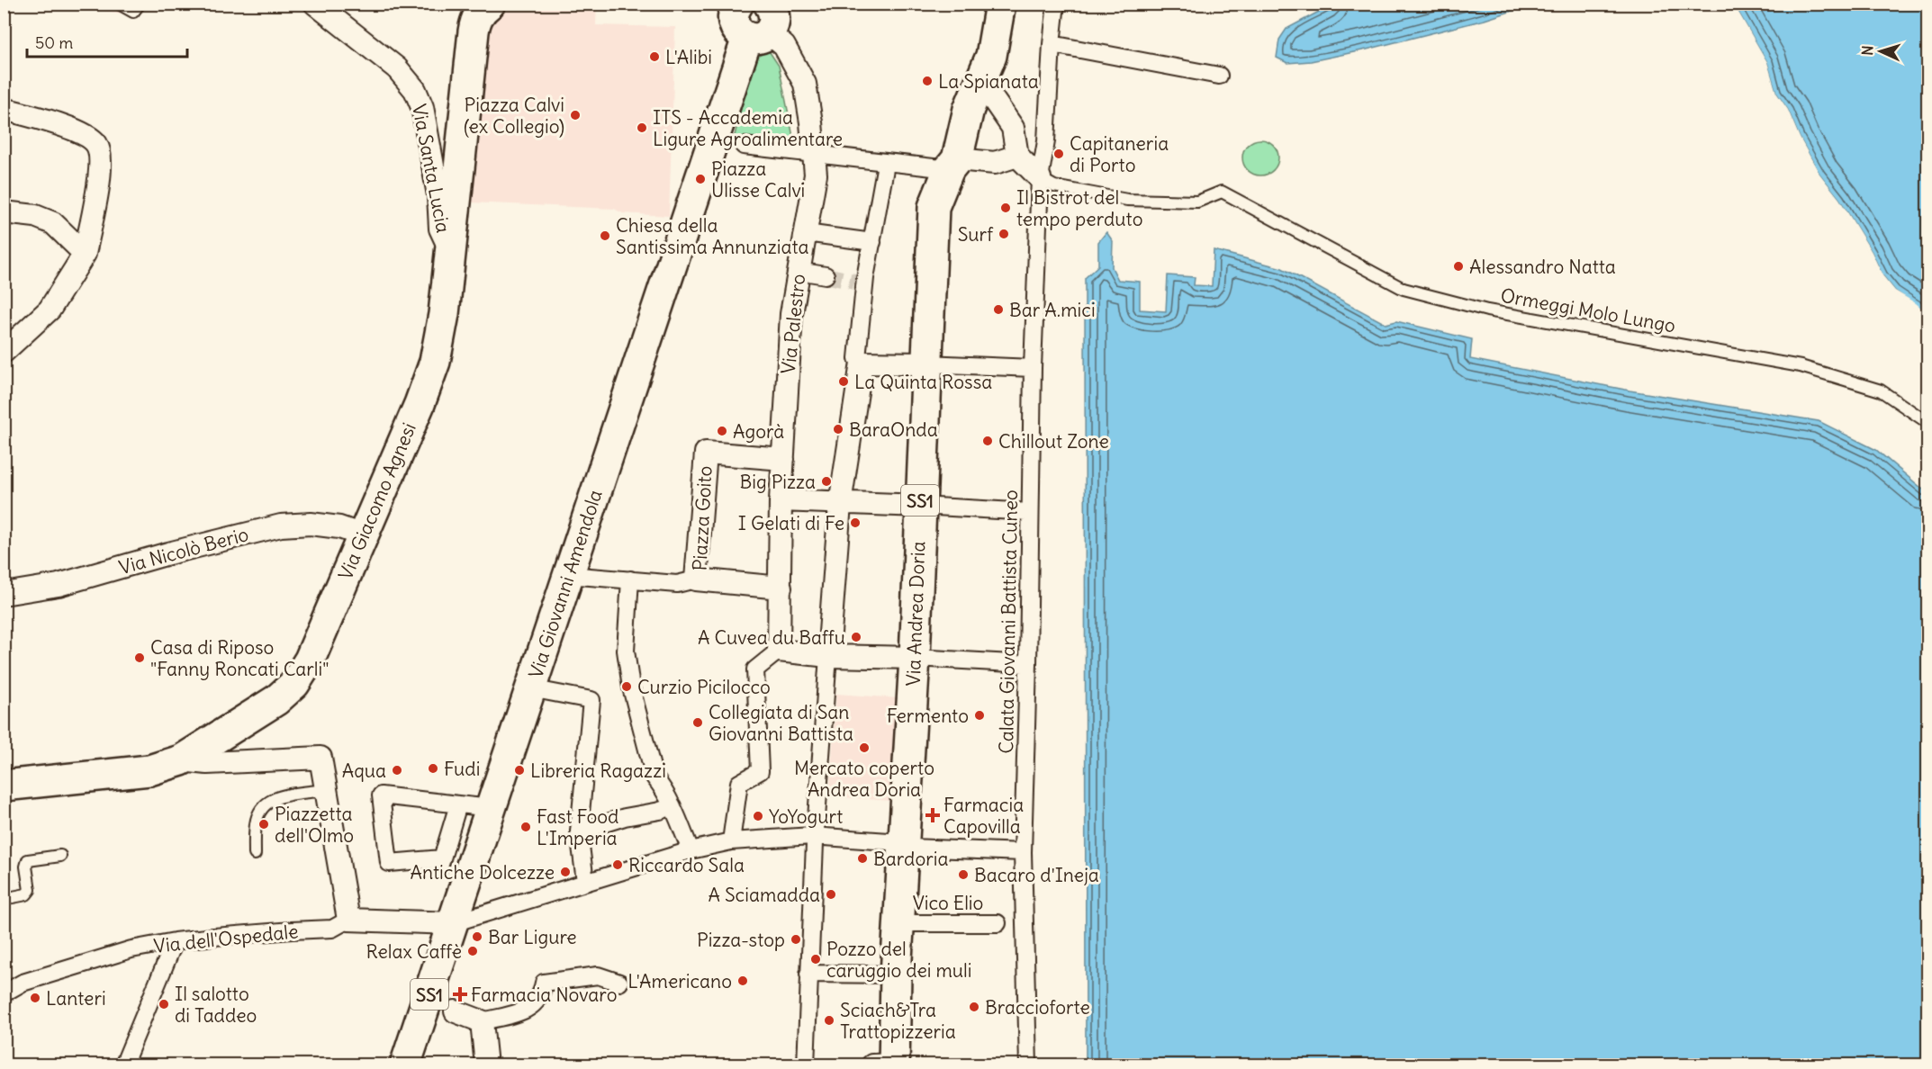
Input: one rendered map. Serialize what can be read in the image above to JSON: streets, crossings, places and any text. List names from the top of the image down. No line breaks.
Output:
{"streets":{"main road":["SS1","Via Giacomo Agnesi","Via Giovanni Amendola","Via Andrea Doria"],"street":["Via Santa Lucia","Via Palestro","Piazza Goito","Via Nicolò Berio","Calata Giovanni Battista Cuneo","Vico Elio","Via dell'Ospedale"],"lane":["Ormeggi Molo Lungo"]},"crossings":[["Via Santa Lucia","Via Giacomo Agnesi"],["Ormeggi Molo Lungo","Calata Giovanni Battista Cuneo"],["Via Palestro","Piazza Goito"],["Via Palestro","Via Giovanni Amendola"],["SS1","Via Giovanni Amendola"],["SS1","Via Andrea Doria"],["SS1","Vico Elio"],["SS1","Via dell'Ospedale"],["Via Giacomo Agnesi","Via Nicolò Berio"],["Via Giovanni Amendola","Via dell'Ospedale"]],"places":{"other":["L'Alibi","La Spianata","Piazza Calvi (ex Collegio)","ITS - Accademia Ligure Agroalimentare","Capitaneria di Porto","Piazza Ulisse Calvi","Il Bistrot del tempo perduto","Surf","Chiesa della Santissima Annunziata","Alessandro Natta","Bar A.mici","La Quinta Rossa","BaraOnda","Agorà","Chillout Zone","Big Pizza","I Gelati di Fe","A Cuvea du Baffu","Casa di Riposo \"Fanny Roncati Carli\"","Curzio Picilocco","Fermento","Collegiata di San Giovanni Battista","Mercato coperto Andrea Doria","Fudi","Aqua","Libreria Ragazzi","YoYogurt","Piazzetta dell'Olmo","Fast Food L'Imperia","Bardoria","Riccardo Sala","Antiche Dolcezze","Bacaro d'Ineja","A Sciamadda","Bar Ligure","Pizza-stop","Relax Caffè","Pozzo del caruggio dei muli","L'Americano","Lanteri","Il salotto di Taddeo","Braccioforte","Sciach&Tra Trattopizzeria"],"health":["Farmacia Capovilla","Farmacia Novaro"]},"scale_bar":"50 m","north":"left"}
